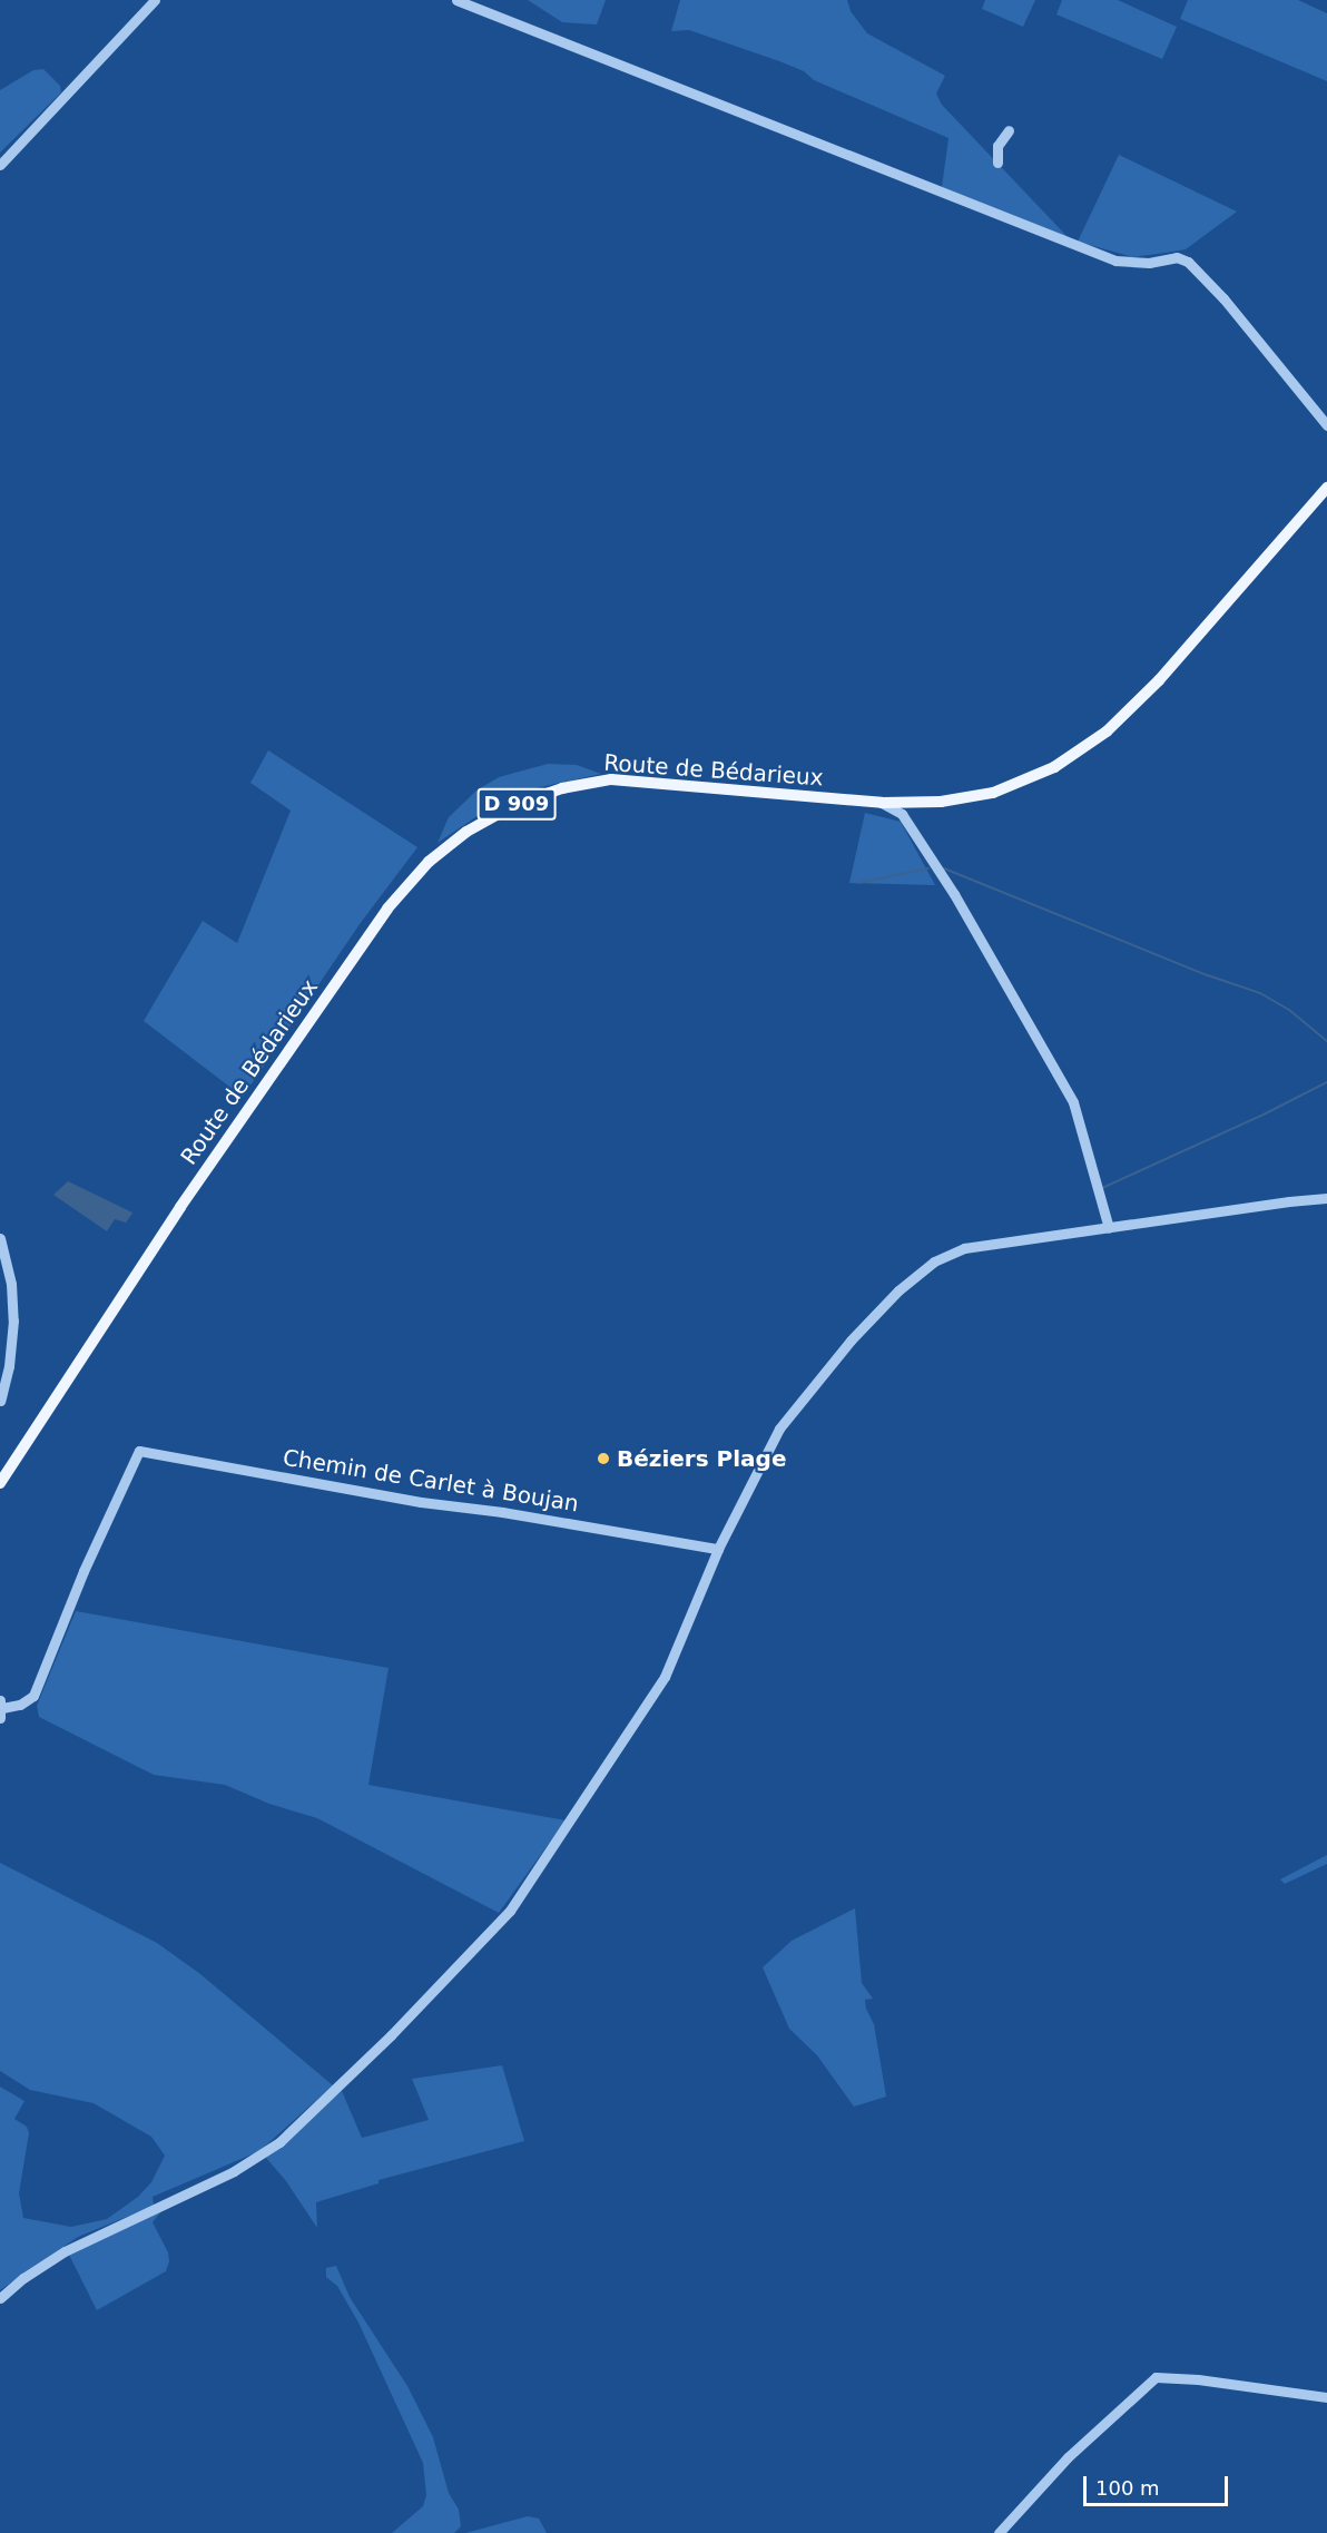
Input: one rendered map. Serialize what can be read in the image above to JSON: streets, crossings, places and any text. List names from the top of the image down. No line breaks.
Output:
{"streets":{"main road":["Route de Bédarieux","D 909"],"street":["Chemin de Carlet à Boujan"]},"places":["Béziers Plage"],"scale_bar":"100 m"}
